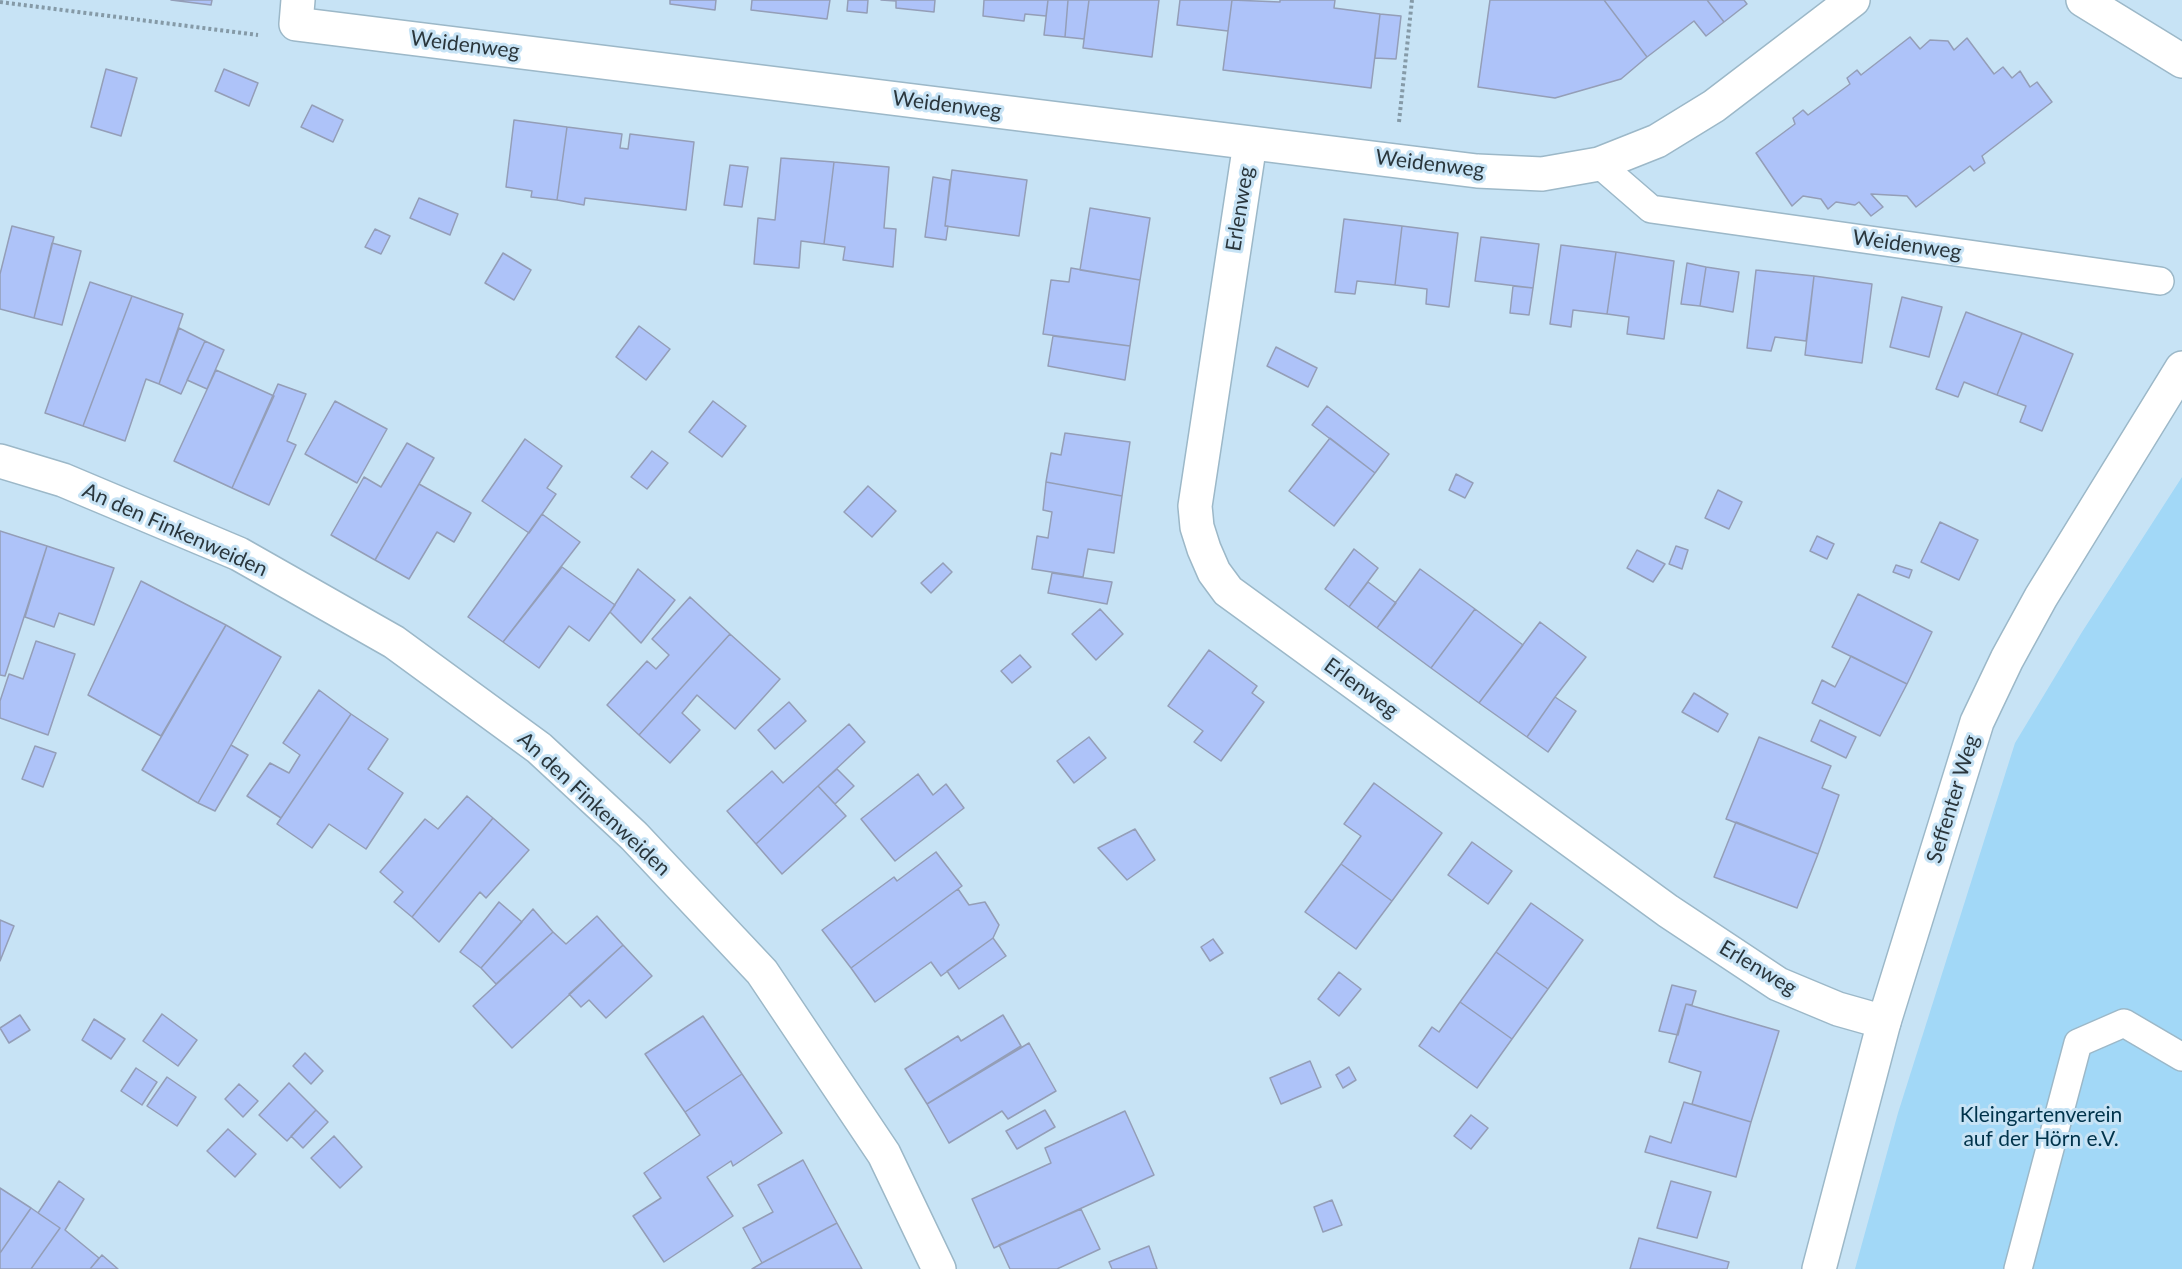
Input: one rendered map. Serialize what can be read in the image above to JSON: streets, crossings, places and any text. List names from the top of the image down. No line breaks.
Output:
{"streets":{"street":["Weidenweg","Erlenweg","An den Finkenweiden","Seffenter Weg"]},"crossings":[["Weidenweg","Erlenweg"],["Erlenweg","Seffenter Weg"]],"parks":["Kleingartenverein auf der Hörn e.V."]}
